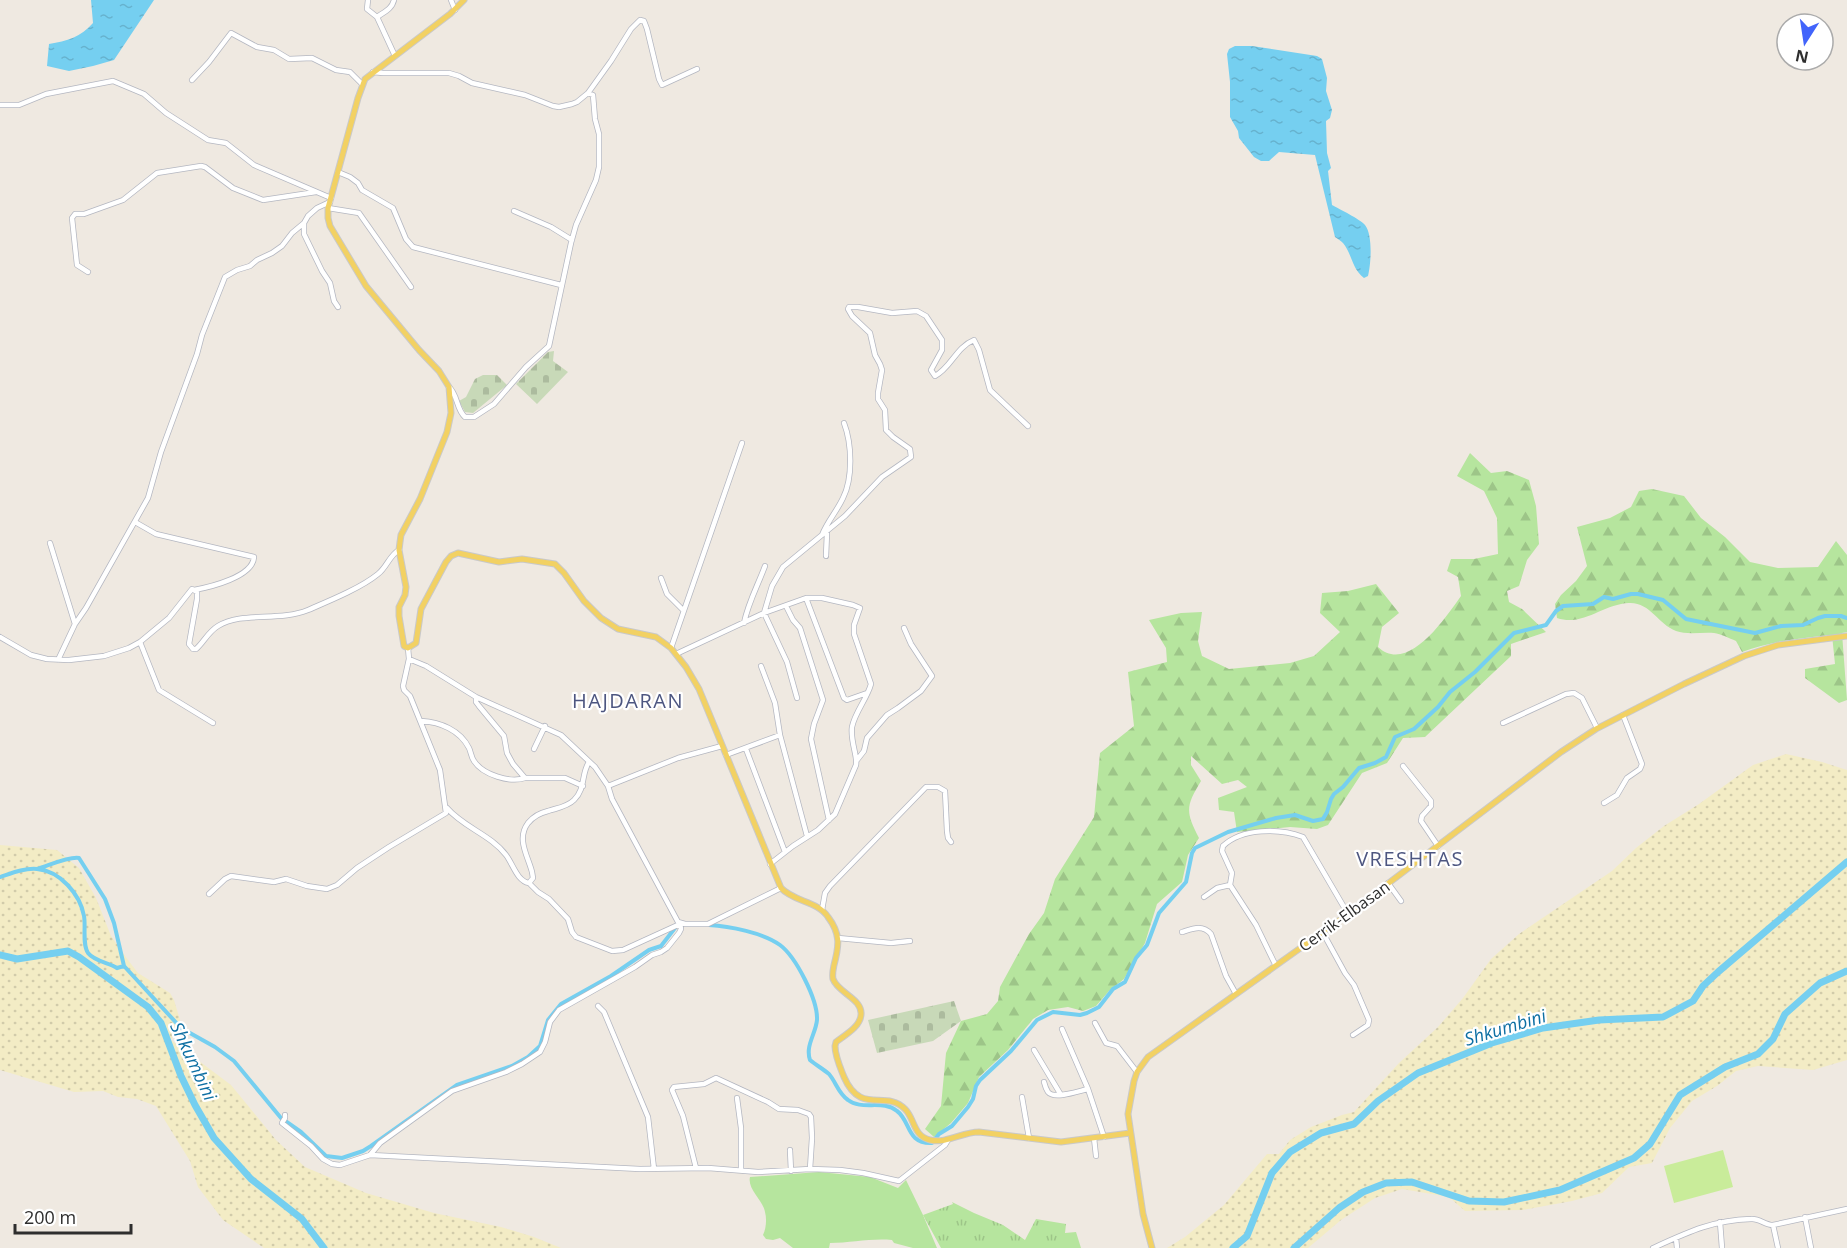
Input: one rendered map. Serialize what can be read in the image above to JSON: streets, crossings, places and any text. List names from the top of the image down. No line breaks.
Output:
{"streets":{"main road":["Cerrik-Elbasan"]},"districts":["HAJDARAN","VRESHTAS"],"water":["Shkumbini"],"scale_bar":"200 m","north":"bottom"}
